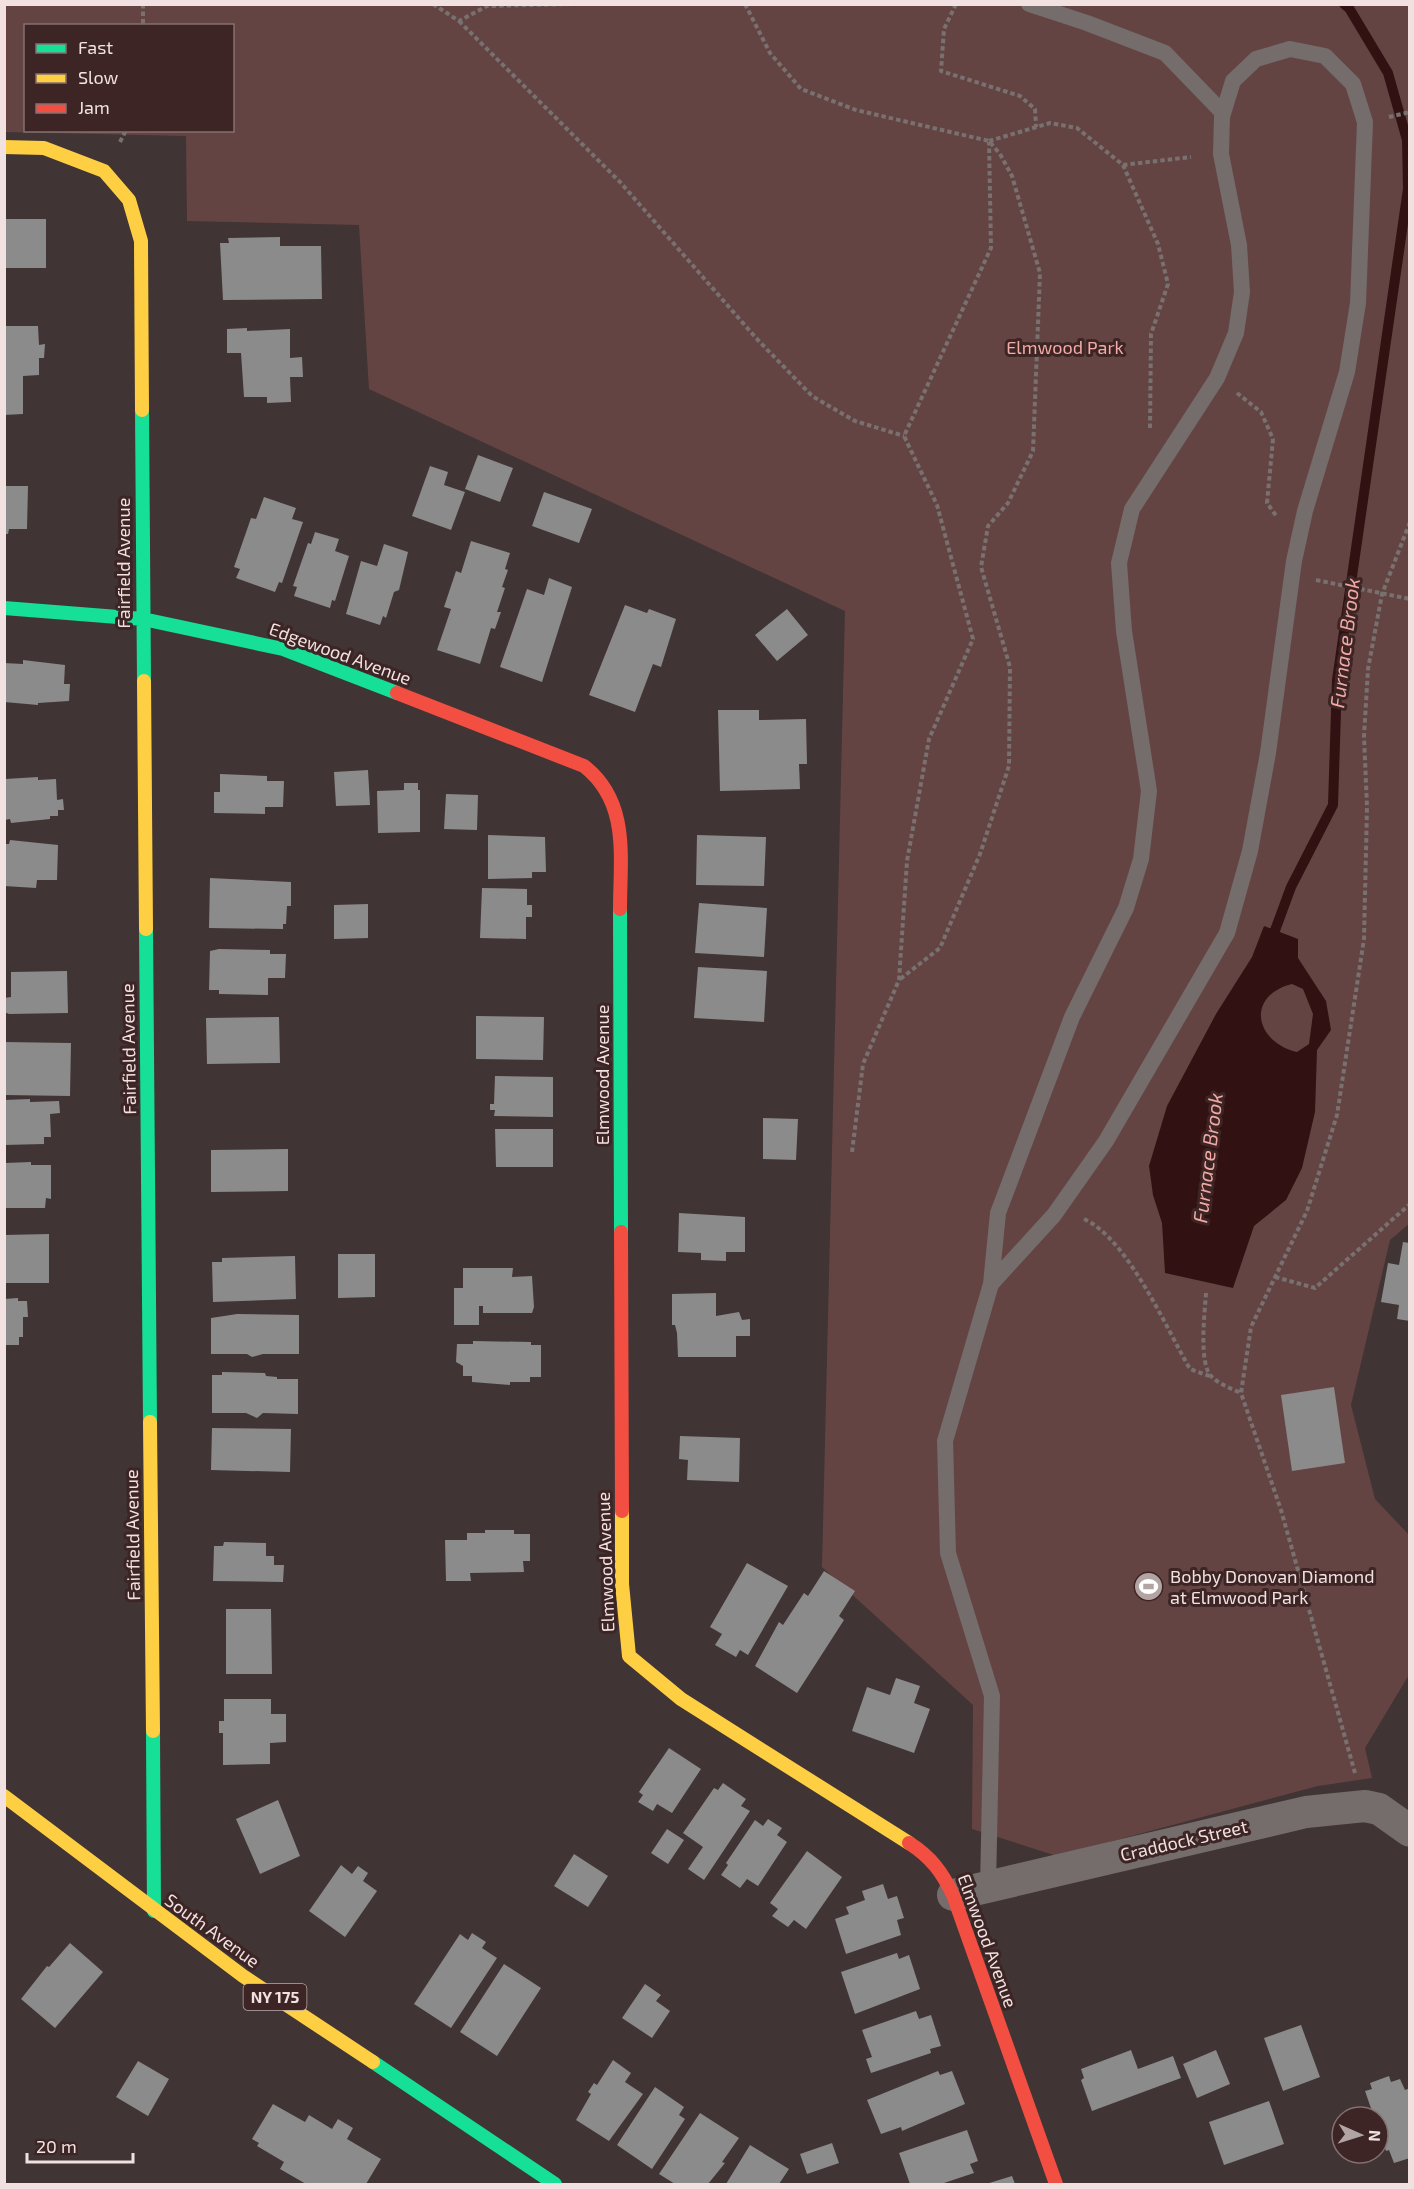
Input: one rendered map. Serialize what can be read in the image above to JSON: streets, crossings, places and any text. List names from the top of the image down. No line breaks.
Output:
{"streets":{"street":["Fairfield Avenue","Edgewood Avenue","Elmwood Avenue","Craddock Street","South Avenue","NY 175"]},"crossings":[["Fairfield Avenue","Edgewood Avenue"],["Fairfield Avenue","South Avenue"],["Edgewood Avenue","Elmwood Avenue"],["Elmwood Avenue","Craddock Street"]],"water":["Furnace Brook"],"parks":["Elmwood Park"],"places":{"sports":["Bobby Donovan Diamond at Elmwood Park"]},"legend":["Fast","Slow","Jam"],"scale_bar":"20 m","north":"right"}
